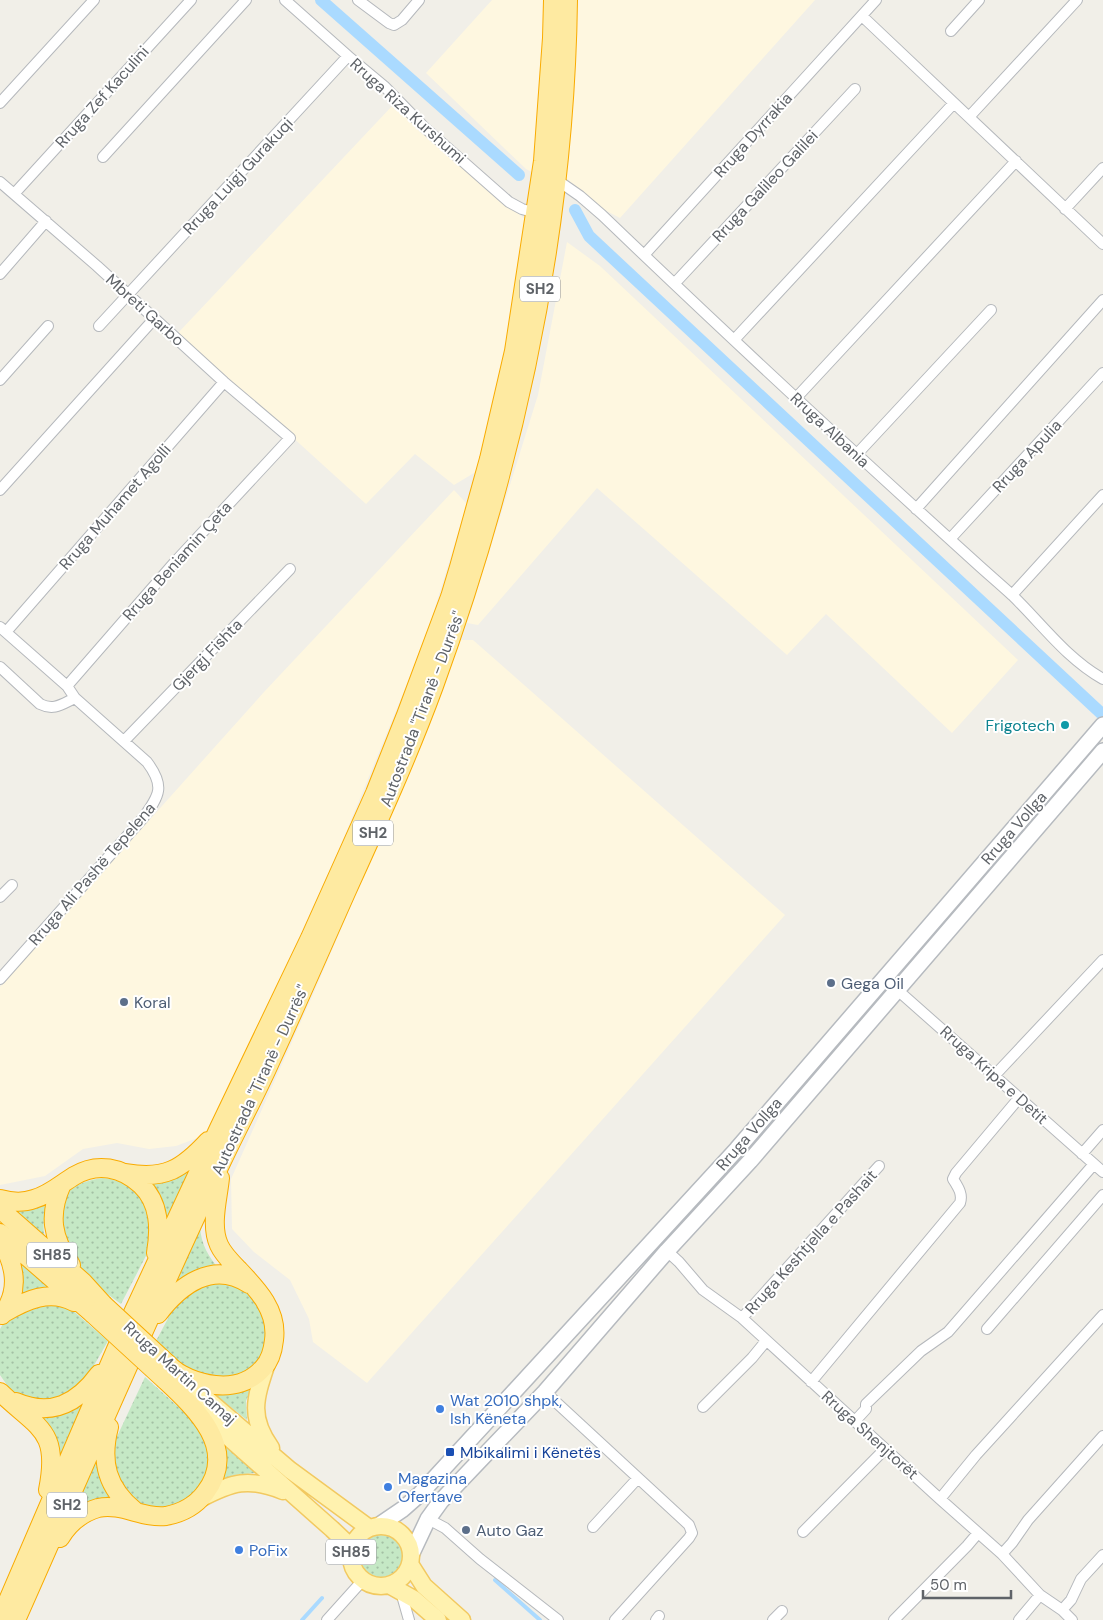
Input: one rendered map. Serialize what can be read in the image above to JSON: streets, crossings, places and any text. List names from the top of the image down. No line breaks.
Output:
{"streets":{"highway":["SH2","Autostrada \"Tiranë - Durrës\"","SH85","Rruga Martin Camaj"],"main road":["Rruga Vollga"],"street":["Rruga Zef Kaculini","Rruga Riza Kurshumi","Rruga Dyrrakia","Rruga Luigj Gurakuqi","Rruga Galileo Galilei","Mbreti Garbo","Rruga Albania","Rruga Apulia","Rruga Muhamet Agolli","Rruga Beniamin Çeta","Gjergj Fishta","Rruga Ali Pashë Tepelena","Rruga Kripa e Detit","Rruga Keshtjella e Pashait","Rruga Shenjtorët"]},"crossings":[["Rruga Zef Kaculini","Mbreti Garbo"],["Rruga Riza Kurshumi","Rruga Luigj Gurakuqi"],["Rruga Riza Kurshumi","Autostrada \"Tiranë - Durrës\""],["Rruga Dyrrakia","Rruga Albania"],["Rruga Luigj Gurakuqi","Mbreti Garbo"],["Rruga Galileo Galilei","Rruga Albania"],["Mbreti Garbo","Rruga Muhamet Agolli"],["Mbreti Garbo","Rruga Beniamin Çeta"],["Rruga Albania","Rruga Apulia"],["Rruga Albania","Autostrada \"Tiranë - Durrës\""],["Rruga Muhamet Agolli","Rruga Ali Pashë Tepelena"],["Rruga Beniamin Çeta","Rruga Ali Pashë Tepelena"],["Gjergj Fishta","Rruga Ali Pashë Tepelena"],["Rruga Vollga","Rruga Kripa e Detit"],["Rruga Vollga","SH85"],["Rruga Vollga","Rruga Martin Camaj"],["Rruga Vollga","Rruga Shenjtorët"],["Rruga Keshtjella e Pashait","Rruga Shenjtorët"],["SH85","Rruga Martin Camaj"]],"places":{"other":["Frigotech","Gega Oil","Koral","Wat 2010 shpk, Ish Këneta","Magazina Ofertave","Auto Gaz","PoFix"],"transit":["Mbikalimi i Kënetës"]},"scale_bar":"50 m"}
